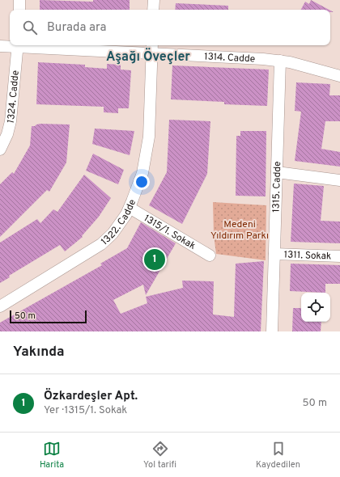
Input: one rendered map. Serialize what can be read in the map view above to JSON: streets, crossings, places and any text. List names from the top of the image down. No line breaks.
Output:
{"streets":{"street":["1314. Cadde","1324. Cadde","1315. Cadde","1322. Cadde","1315/1. Sokak","1311. Sokak"]},"crossings":[["1314. Cadde","1315. Cadde"],["1314. Cadde","1322. Cadde"],["1315. Cadde","1311. Sokak"],["1322. Cadde","1315/1. Sokak"]],"districts":["Aşağı Öveçler"],"parks":["Medeni Yıldırım Parkı"],"scale_bar":"50 m","page":{"search":"Burada ara","pins":"1","scale":"50 m","heading":"Yakında","list":[{"mark":"1","name":"Özkardeşler Apt.","note":"Yer · 1315/1. Sokak","value":"50 m"}],"nav":["Harita","Yol tarifi","Kaydedilen"]}}
